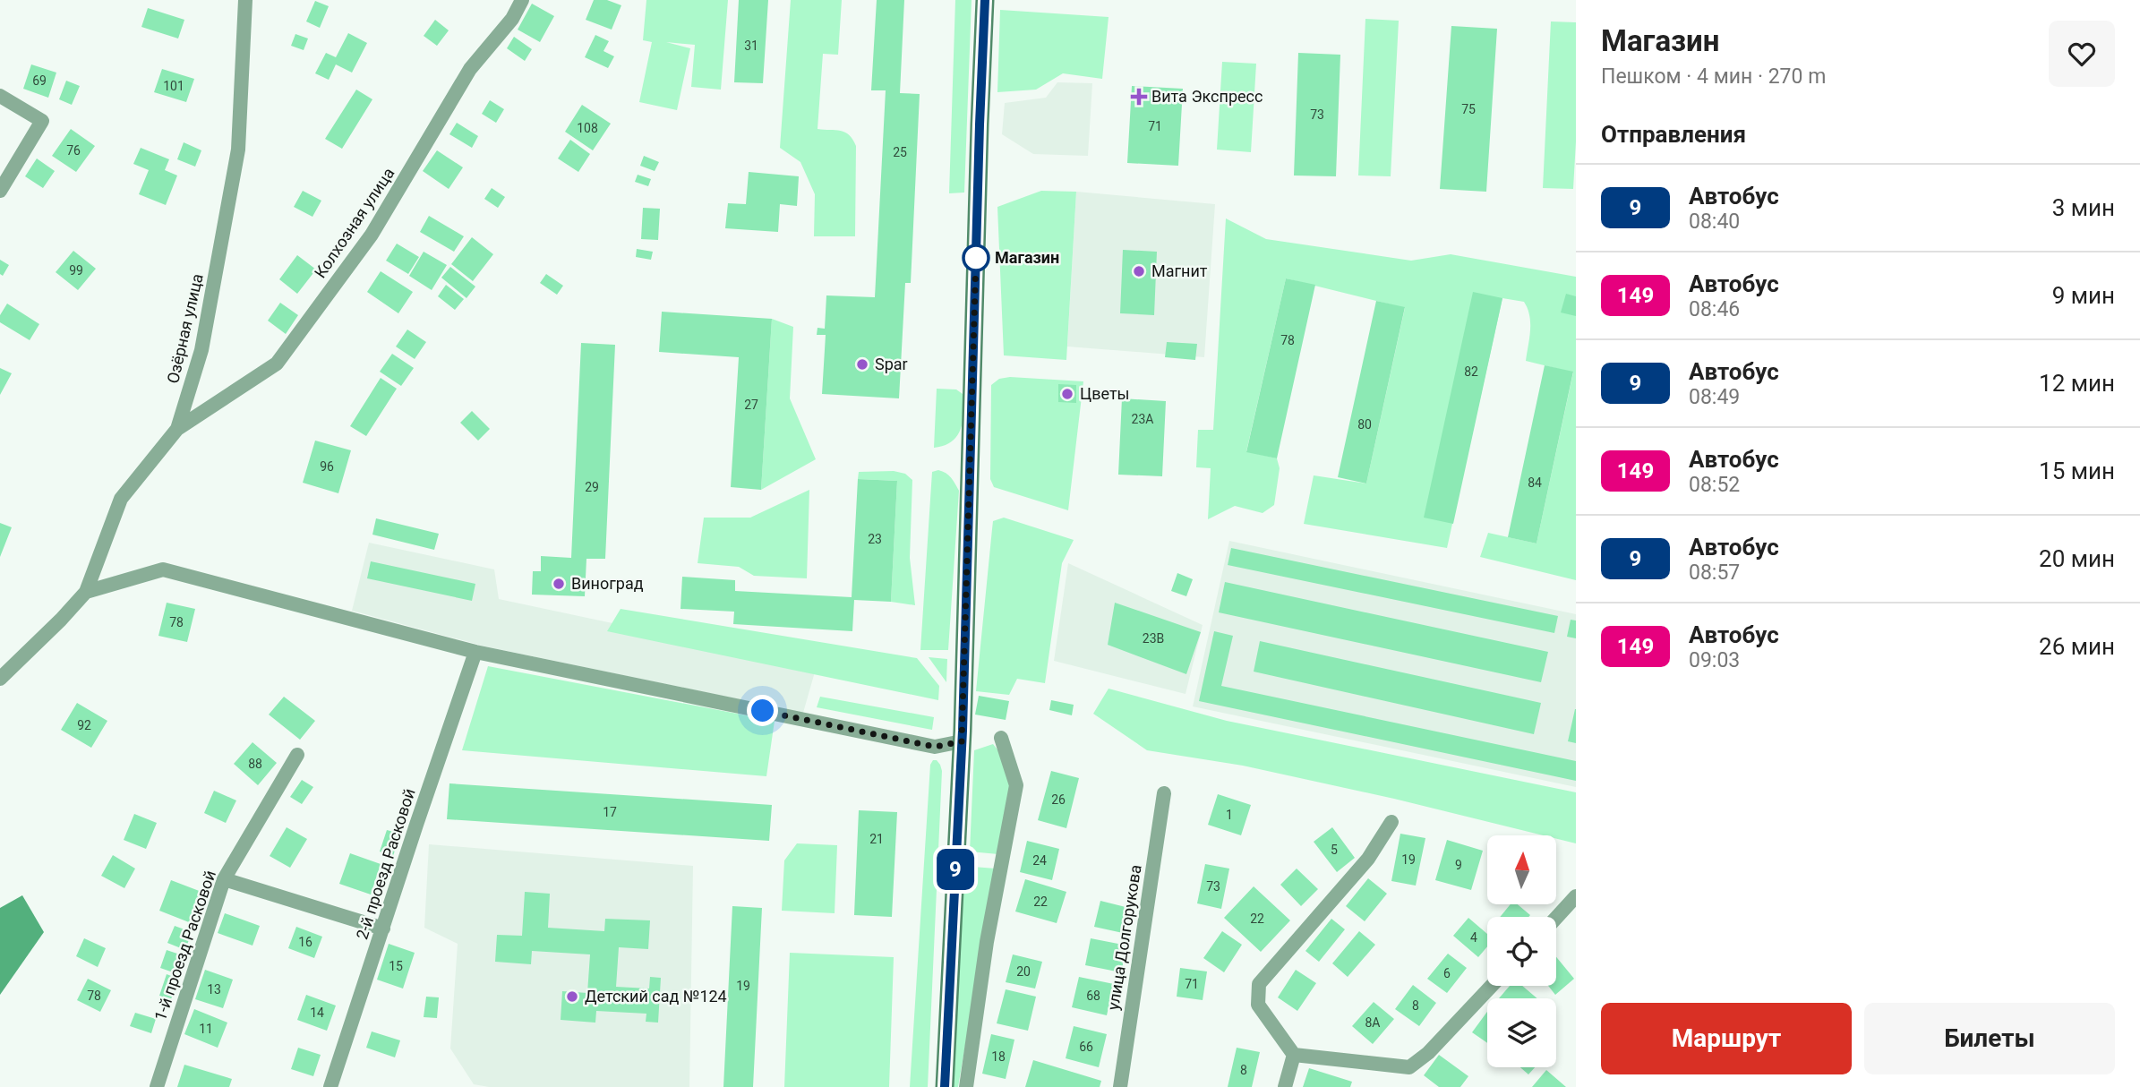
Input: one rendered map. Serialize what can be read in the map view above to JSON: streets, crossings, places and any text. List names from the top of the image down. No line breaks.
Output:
{"streets":{"street":["Колхозная улица","Озёрная улица","2-й проезд Расковой","улица Долгорукова","1-й проезд Расковой"]},"crossings":[["Колхозная улица","Озёрная улица"]],"places":{"health":["Вита Экспресс"],"other":["Магазин","Магнит","Spar","Цветы","Виноград","Детский сад №124"]},"lines":["bus line 9"],"house_numbers":["31","69","101","75","73","71","108","76","25","99","78","82","27","23А","80","96","84","29","23","78","23В","92","88","26","17","1","21","5","19","24","9","73","22","22","4","16","15","20","6","71","19","13","78","68","8","14","8А","11","66","18","8"],"north":"top","page":{"on_map":"9","heading":[["Магазин","Пешком · 4 мин · 270 m"],"Отправления"],"list":[{"mark":"9","name":"Автобус","note":"08:40","value":"3 мин"},{"mark":"149","name":"Автобус","note":"08:46","value":"9 мин"},{"mark":"9","name":"Автобус","note":"08:49","value":"12 мин"},{"mark":"149","name":"Автобус","note":"08:52","value":"15 мин"},{"mark":"9","name":"Автобус","note":"08:57","value":"20 мин"},{"mark":"149","name":"Автобус","note":"09:03","value":"26 мин"}],"buttons":["Маршрут","Билеты"]}}
